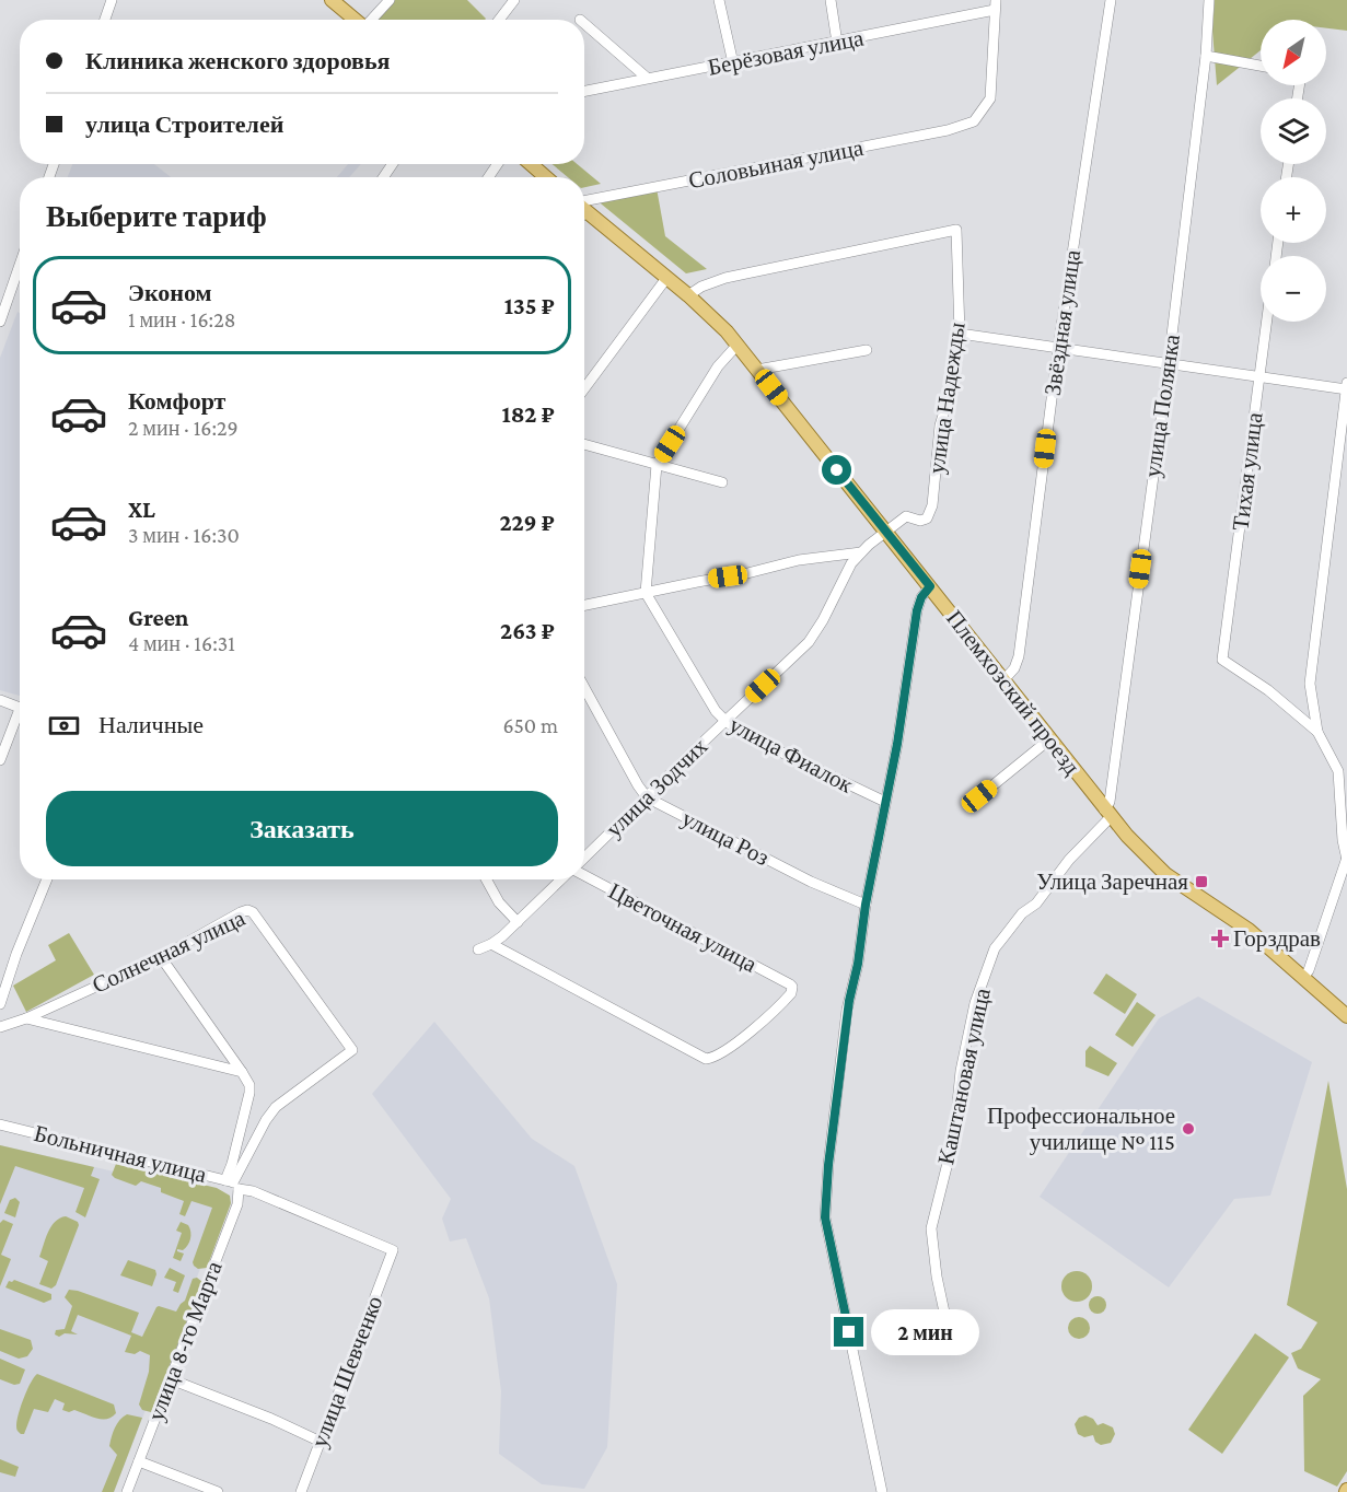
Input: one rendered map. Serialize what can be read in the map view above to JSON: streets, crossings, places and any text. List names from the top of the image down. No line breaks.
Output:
{"streets":{"main road":["Племхозский проезд"],"street":["Берёзовая улица","Соловьиная улица","Звёздная улица","улица Надежды","улица Полянка","Тихая улица","улица Фиалок","улица Зодчих","улица Роз","Цветочная улица","Солнечная улица","Каштановая улица","Больничная улица","улица 8-го Марта","улица Шевченко"]},"crossings":[["Берёзовая улица","Соловьиная улица"],["Звёздная улица","Племхозский проезд"],["улица Надежды","Племхозский проезд"],["улица Надежды","улица Зодчих"],["улица Полянка","Племхозский проезд"],["улица Полянка","Каштановая улица"],["Племхозский проезд","улица Зодчих"],["Племхозский проезд","Каштановая улица"],["улица Фиалок","улица Зодчих"],["улица Зодчих","улица Роз"],["Солнечная улица","Больничная улица"],["Солнечная улица","улица 8-го Марта"],["Больничная улица","улица 8-го Марта"],["Больничная улица","улица Шевченко"]],"places":{"transit":["Улица Заречная"],"health":["Горздрав"],"other":["Профессиональное училище № 115"]},"north":"bottom left","page":{"map_buttons":["+","−"],"banner":["Клиника женского здоровья","улица Строителей"],"heading":"Выберите тариф","list":[{"name":"Эконом","note":"1 мин · 16:28","value":"135 ₽"},{"name":"Комфорт","note":"2 мин · 16:29","value":"182 ₽"},{"name":"XL","note":"3 мин · 16:30","value":"229 ₽"},{"name":"Green","note":"4 мин · 16:31","value":"263 ₽"}],"pay":["Наличные","650 m"],"buttons":"Заказать","bubble":"2 мин"}}
